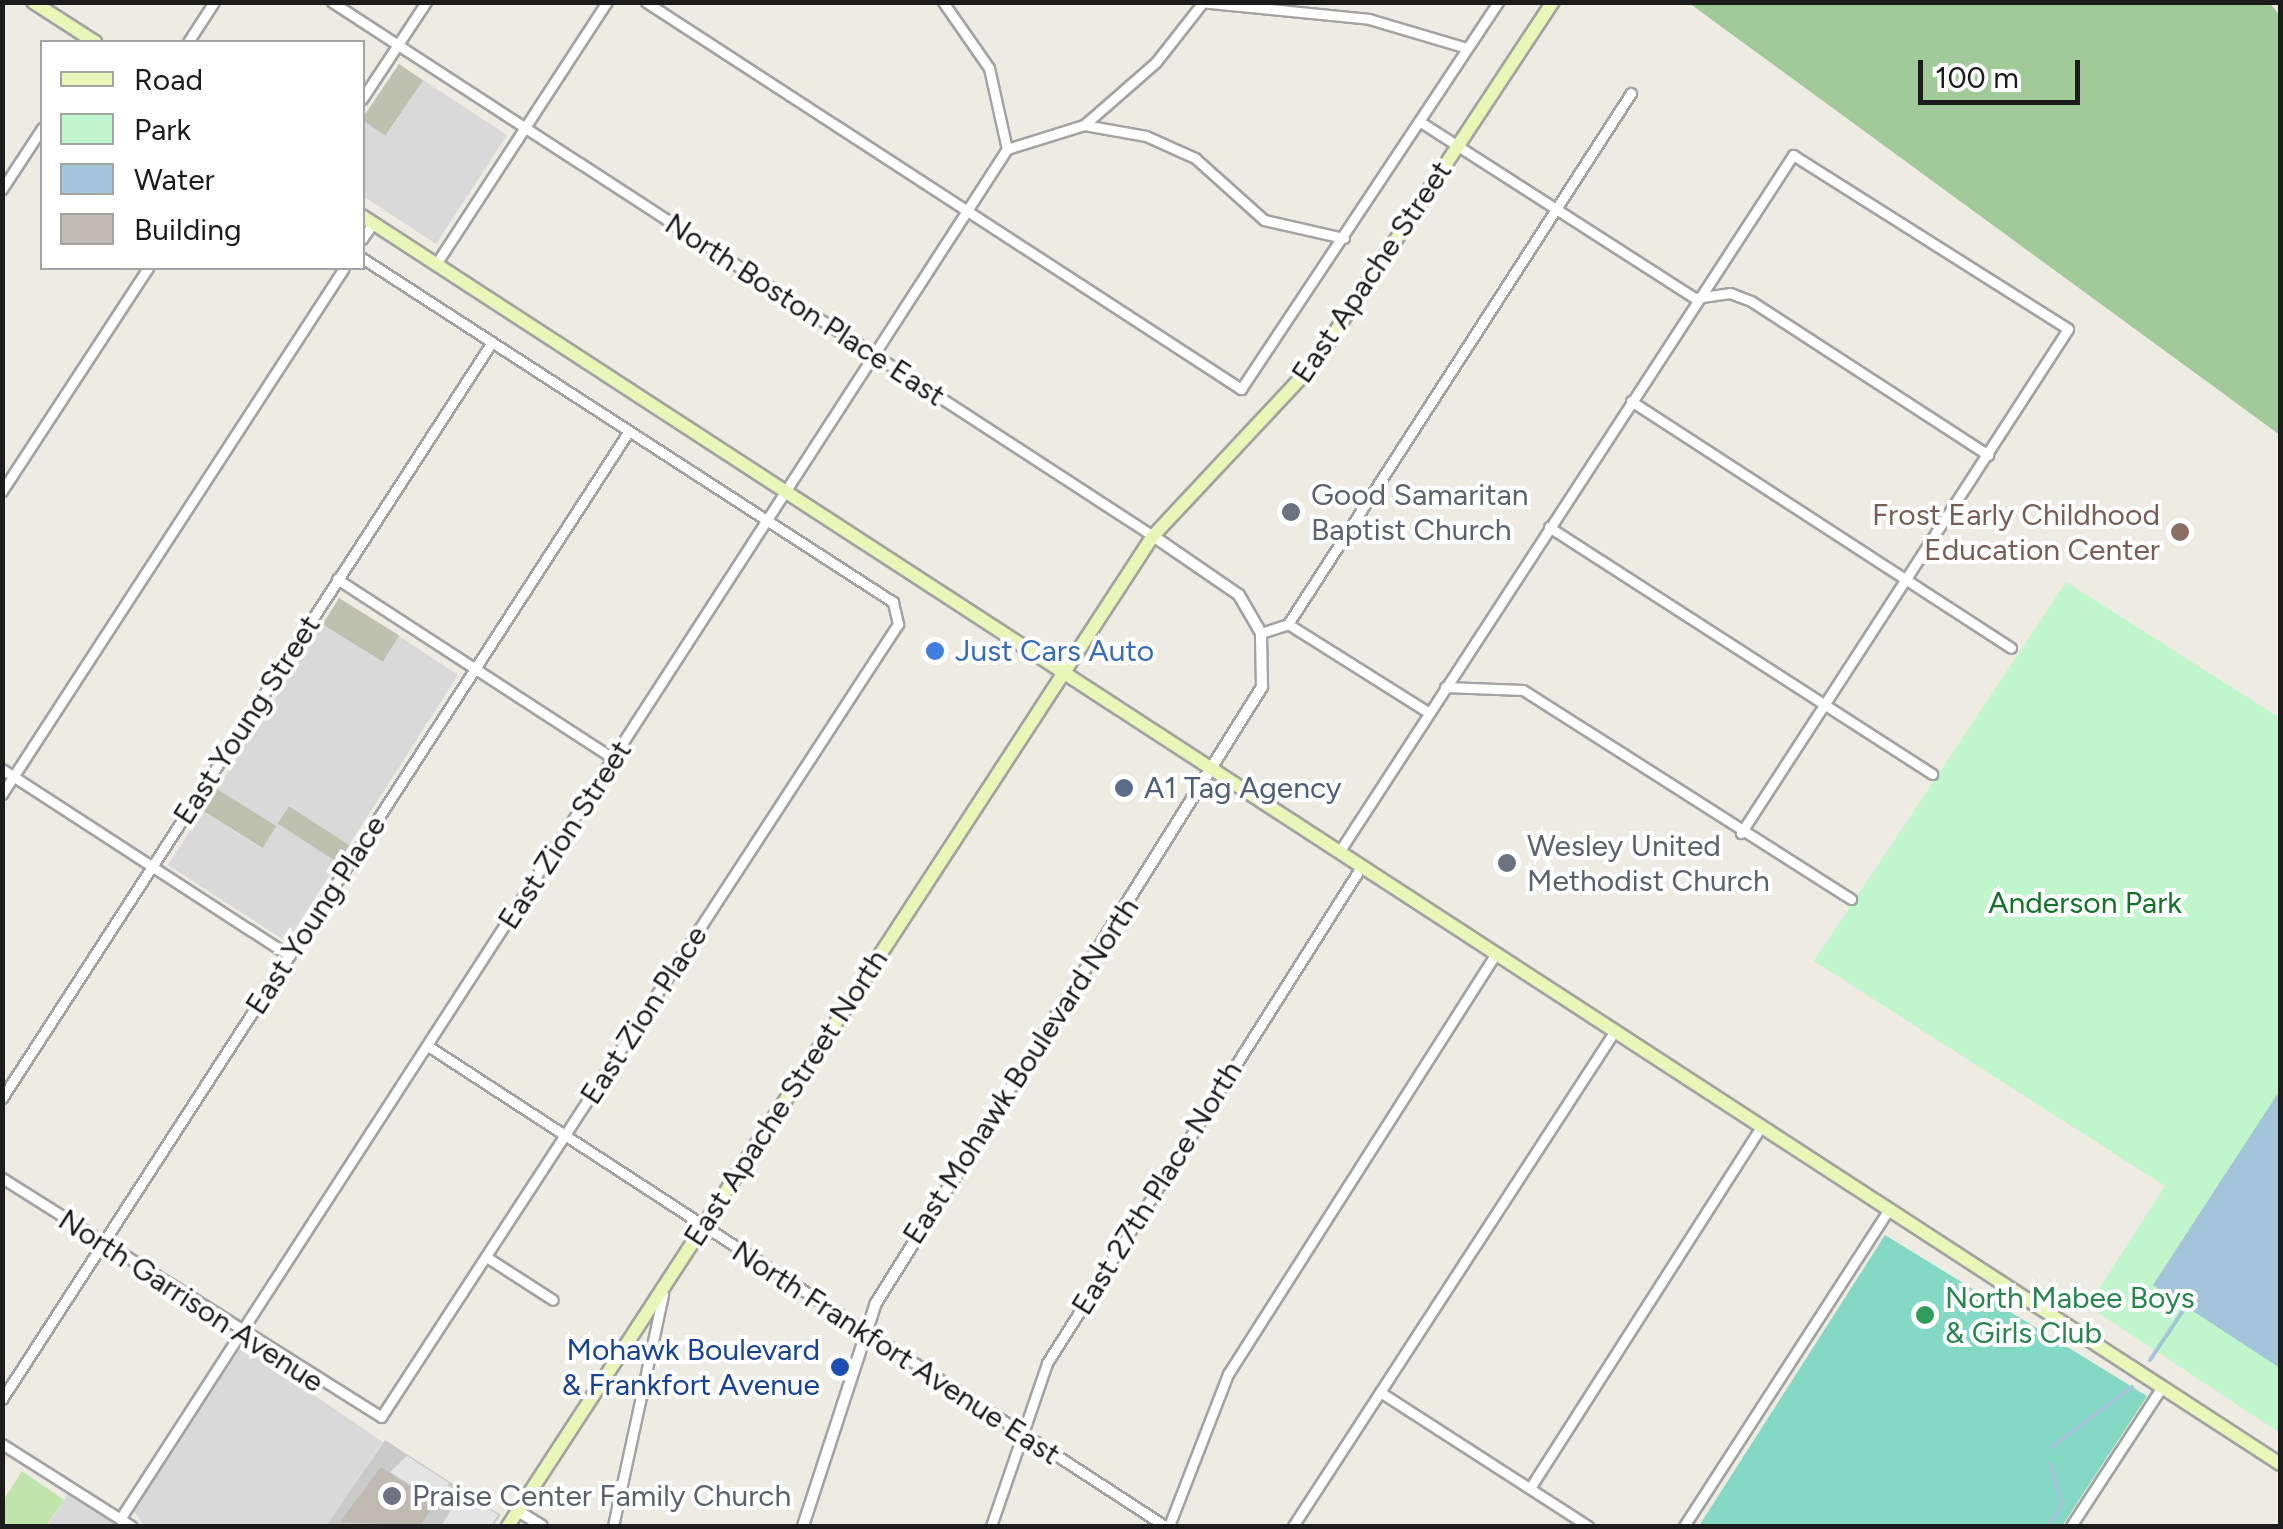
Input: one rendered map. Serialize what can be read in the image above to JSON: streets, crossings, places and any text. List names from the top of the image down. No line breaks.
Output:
{"streets":{"main road":["East Apache Street","East Apache Street North"],"street":["North Boston Place East","East Young Street","East Zion Street","East Young Place","East Zion Place","East Mohawk Boulevard North","East 27th Place North","North Garrison Avenue","North Frankfort Avenue East"]},"crossings":[["East Apache Street","North Boston Place East"],["East Apache Street","East Zion Street"],["East Apache Street","East Apache Street North"],["North Boston Place East","East Zion Street"],["North Boston Place East","East Mohawk Boulevard North"],["East Zion Street","East Zion Place"],["East Zion Street","North Garrison Avenue"],["East Zion Street","North Frankfort Avenue East"],["East Young Place","North Garrison Avenue"],["East Zion Place","North Garrison Avenue"],["East Zion Place","North Frankfort Avenue East"],["East Mohawk Boulevard North","North Frankfort Avenue East"],["East Apache Street North","North Frankfort Avenue East"],["East 27th Place North","North Frankfort Avenue East"]],"parks":["Anderson Park"],"places":["Good Samaritan Baptist Church","Frost Early Childhood Education Center","Just Cars Auto","A1 Tag Agency","Wesley United Methodist Church","North Mabee Boys & Girls Club","Mohawk Boulevard & Frankfort Avenue","Praise Center Family Church"],"legend":["Road","Park","Water","Building"],"scale_bar":"100 m"}
